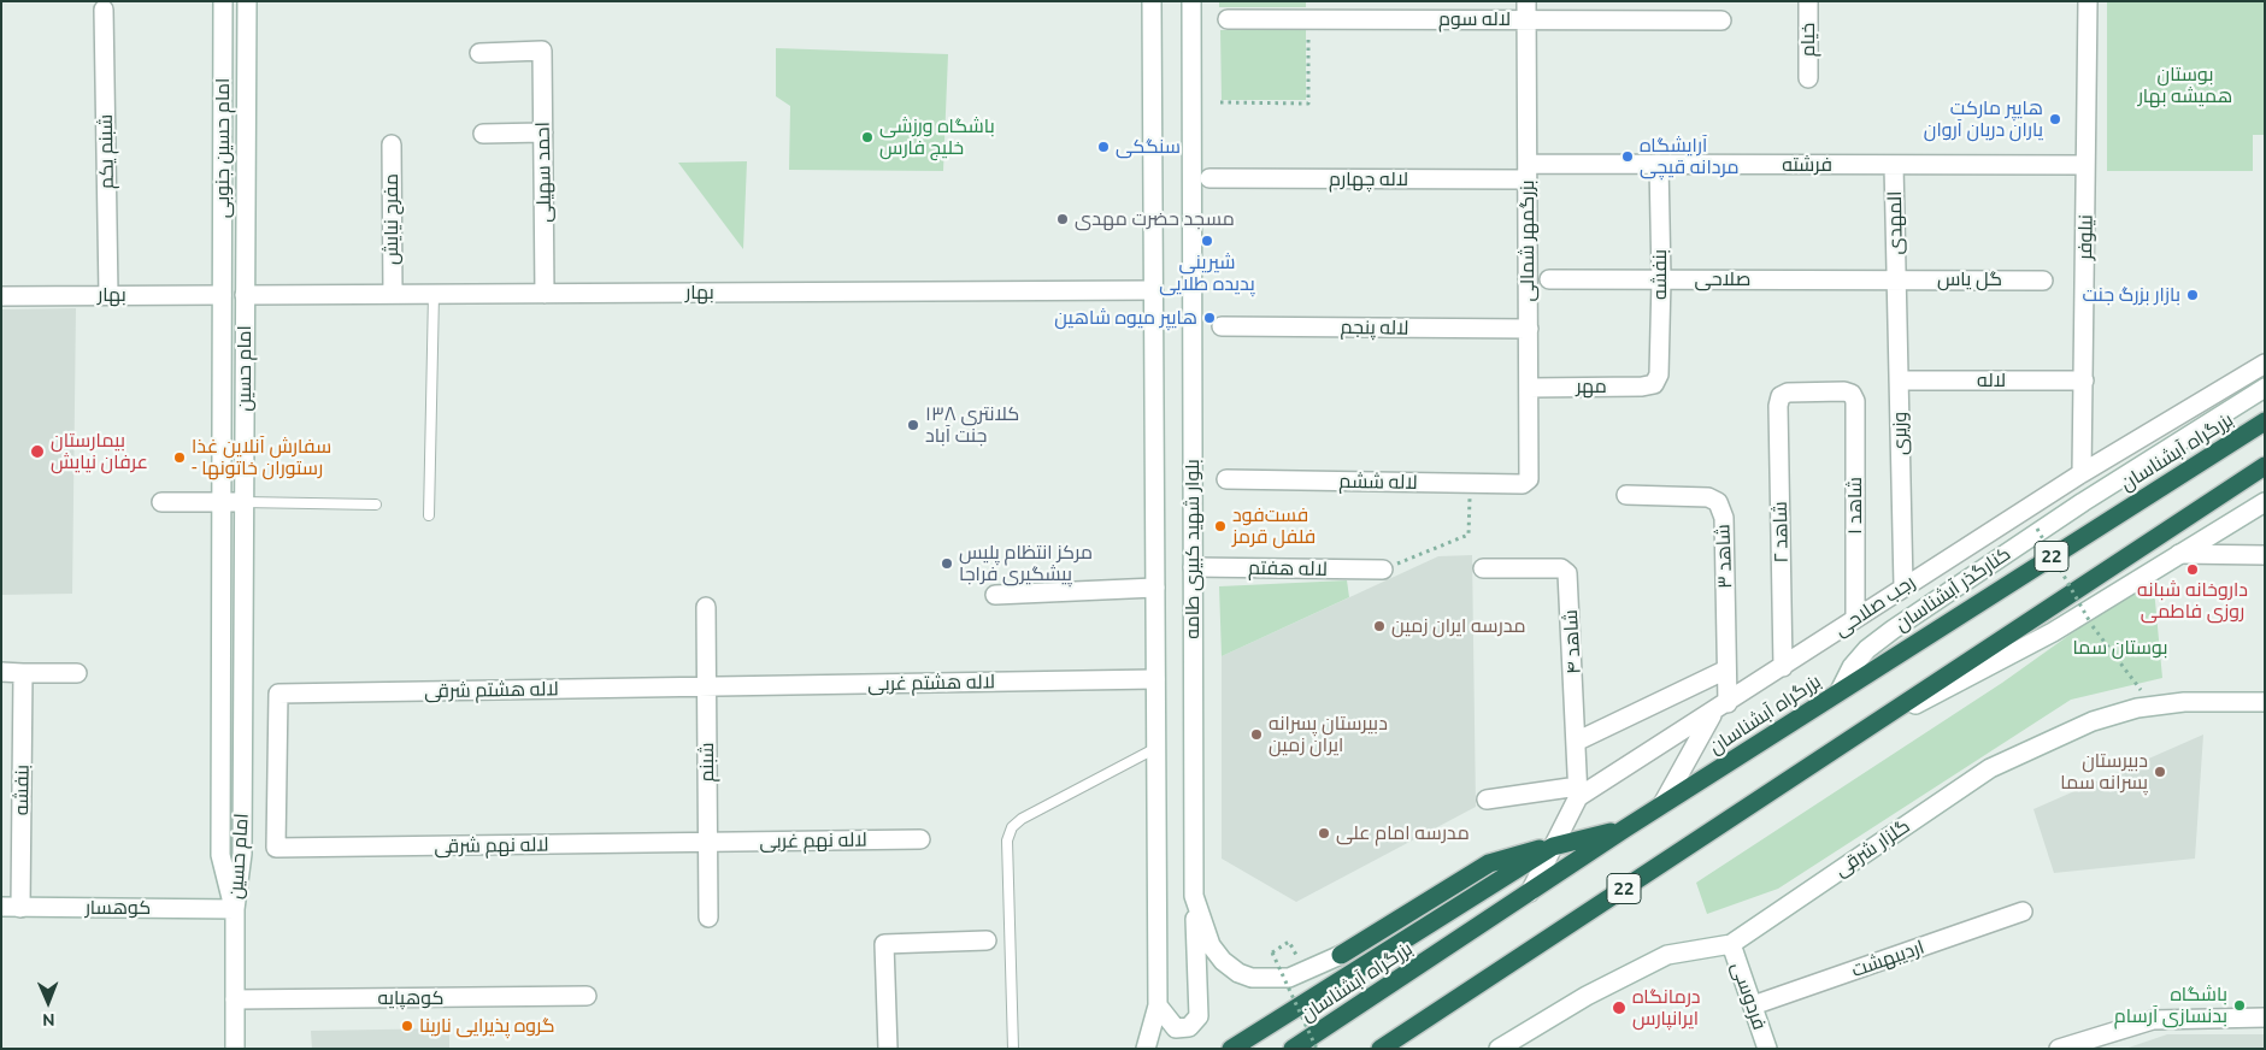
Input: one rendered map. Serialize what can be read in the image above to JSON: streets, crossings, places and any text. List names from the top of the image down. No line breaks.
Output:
{"streets":{"highway":["بزرگراه آبشناسان","22"],"street":["لاله سوم","خیام","امام حسین جنوبی","شبنم یکم","فرشته","احمد سهیلی","لاله چهارم","مفرح نیایش","المهدی","نیلوفر","بزرگمهر شمالی","بنفشه","صلاحی","گل یاس","بهار","لاله پنجم","امام حسین","لاله","مهر","وزیری","لاله ششم","شاهد ۱","شاهد ۲","بلوار شهید کبیری طامه","شاهد ۳","لاله هفتم","کنارگذر آبشناسان","رجب صلاحی","شاهد ۴","لاله هشتم غربی","لاله هشتم شرقی","شبنم","لاله نهم غربی","لاله نهم شرقی","گلزار شرقی","کوهسار","اردیبهشت","فردوسی","کوهپایه"]},"crossings":[["لاله سوم","بزرگمهر شمالی"],["امام حسین جنوبی","بهار"],["امام حسین جنوبی","امام حسین"],["شبنم یکم","بهار"],["فرشته","لاله چهارم"],["فرشته","المهدی"],["فرشته","نیلوفر"],["فرشته","بزرگمهر شمالی"],["فرشته","بنفشه"],["احمد سهیلی","بهار"],["لاله چهارم","بزرگمهر شمالی"],["مفرح نیایش","بهار"],["المهدی","صلاحی"],["المهدی","گل یاس"],["المهدی","وزیری"],["نیلوفر","لاله"],["نیلوفر","رجب صلاحی"],["بزرگمهر شمالی","لاله پنجم"],["بزرگمهر شمالی","مهر"],["بزرگمهر شمالی","لاله ششم"],["بنفشه","صلاحی"],["بنفشه","مهر"],["بنفشه","کوهسار"],["صلاحی","گل یاس"],["صلاحی","وزیری"],["گل یاس","وزیری"],["بهار","امام حسین"],["بهار","بلوار شهید کبیری طامه"],["امام حسین","کوهسار"],["لاله","وزیری"],["وزیری","رجب صلاحی"],["بزرگراه آبشناسان","کنارگذر آبشناسان"],["شاهد ۱","شاهد ۲"],["شاهد ۱","رجب صلاحی"],["شاهد ۲","رجب صلاحی"],["بلوار شهید کبیری طامه","لاله هفتم"],["بلوار شهید کبیری طامه","لاله هشتم غربی"],["شاهد ۳","رجب صلاحی"],["رجب صلاحی","شاهد ۴"],["لاله هشتم غربی","لاله هشتم شرقی"],["لاله هشتم غربی","شبنم"],["لاله هشتم شرقی","شبنم"],["لاله هشتم شرقی","لاله نهم شرقی"],["شبنم","لاله نهم غربی"],["شبنم","لاله نهم شرقی"],["لاله نهم غربی","لاله نهم شرقی"],["گلزار شرقی","فردوسی"],["اردیبهشت","فردوسی"]],"parks":["بوستان همیشه بهار","بوستان سما"],"places":["هایپر مارکت یاران دریان آروان","باشگاه ورزشی خلیج فارس","سنگکی","آرایشگاه مردانه قیچی","مسجد حضرت مهدی","شيرينی پديده طلايی","بازار بزرگ جنت","هایپر میوه شاهین","کلانتری ۱۳۸ جنت آباد","بيمارستان عرفان نيايش","سفارش آنلاین غذا - رستوران خاتونها","فست‌فود فلفل قرمز","مرکز انتظام پلیس پیشگیری فراجا","داروخانه شبانه روزی فاطمی","مدرسه ایران زمین","دبیرستان پسرانه ایران زمین","دبیرستان پسرانه سما","مدرسه امام علی","باشگاه بدنسازی آرسام","درمانگاه ایرانپارس","گروه پذیرایی نارینا"],"north":"bottom"}
